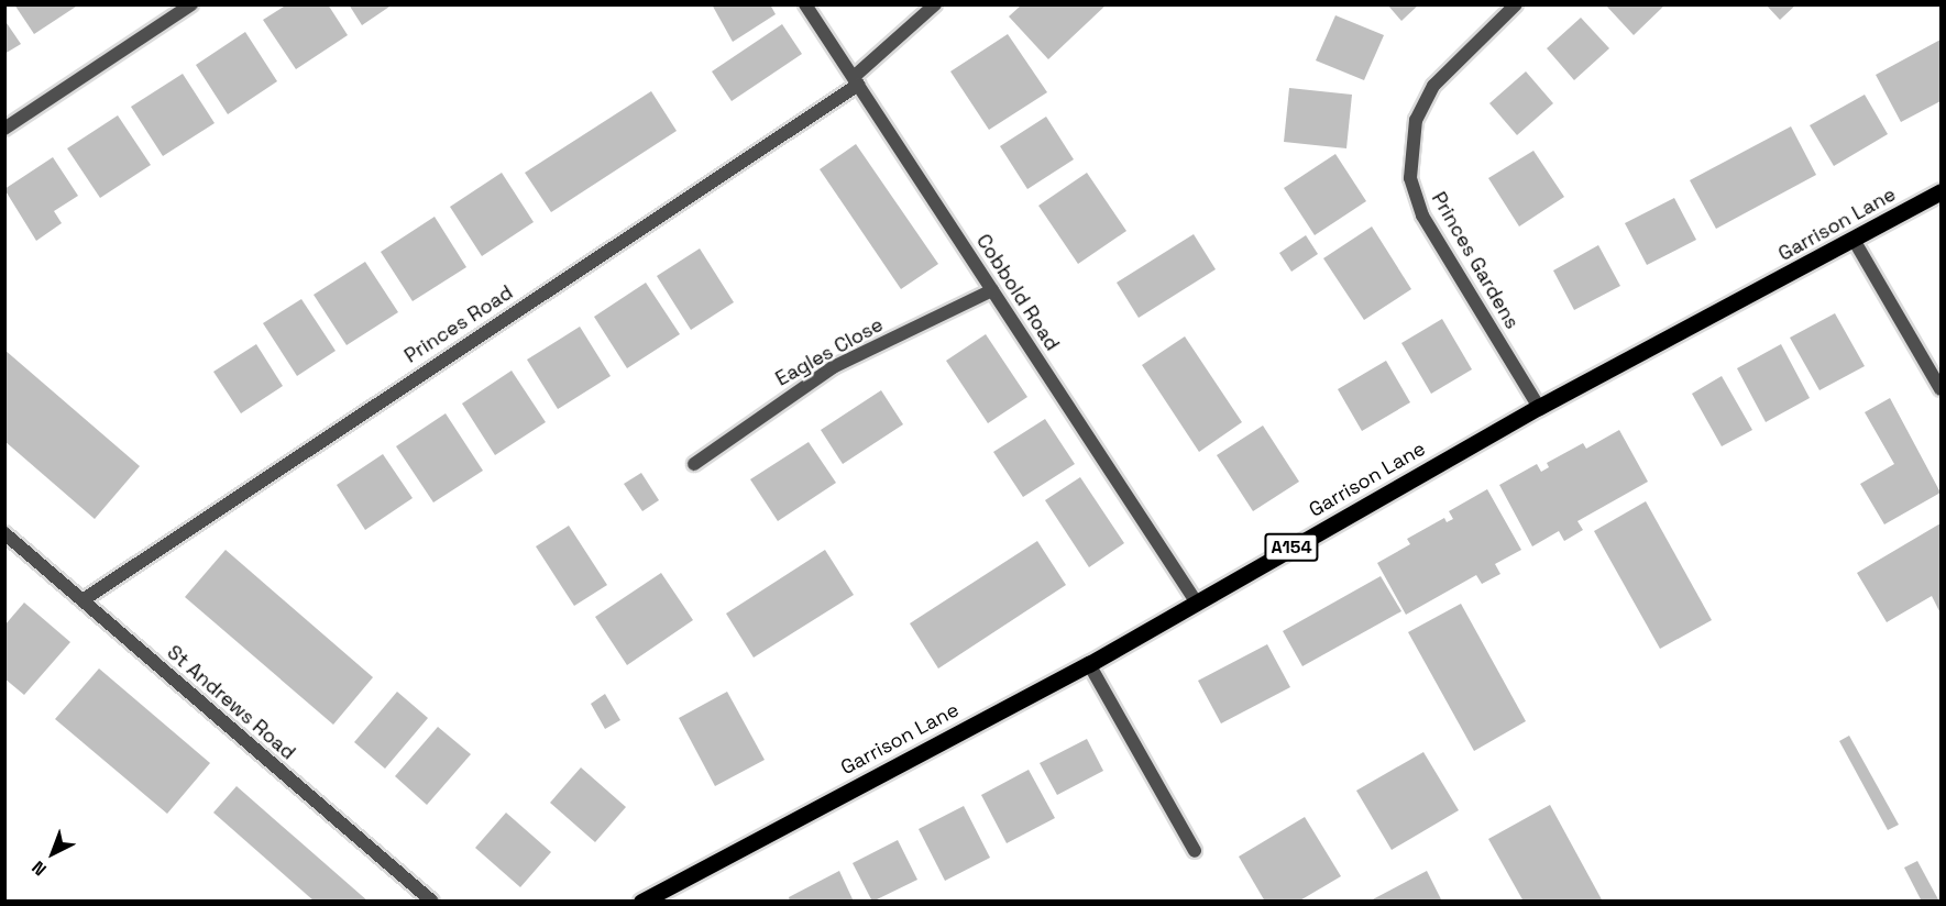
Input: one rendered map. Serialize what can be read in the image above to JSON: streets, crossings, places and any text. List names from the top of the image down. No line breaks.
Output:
{"streets":{"main road":["Garrison Lane","A154"],"street":["Princes Gardens","Cobbold Road","Princes Road","Eagles Close","St Andrews Road"]},"crossings":[["Garrison Lane","Princes Gardens"],["Garrison Lane","Cobbold Road"],["Cobbold Road","Princes Road"],["Cobbold Road","Eagles Close"],["Princes Road","St Andrews Road"]],"north":"bottom left"}
